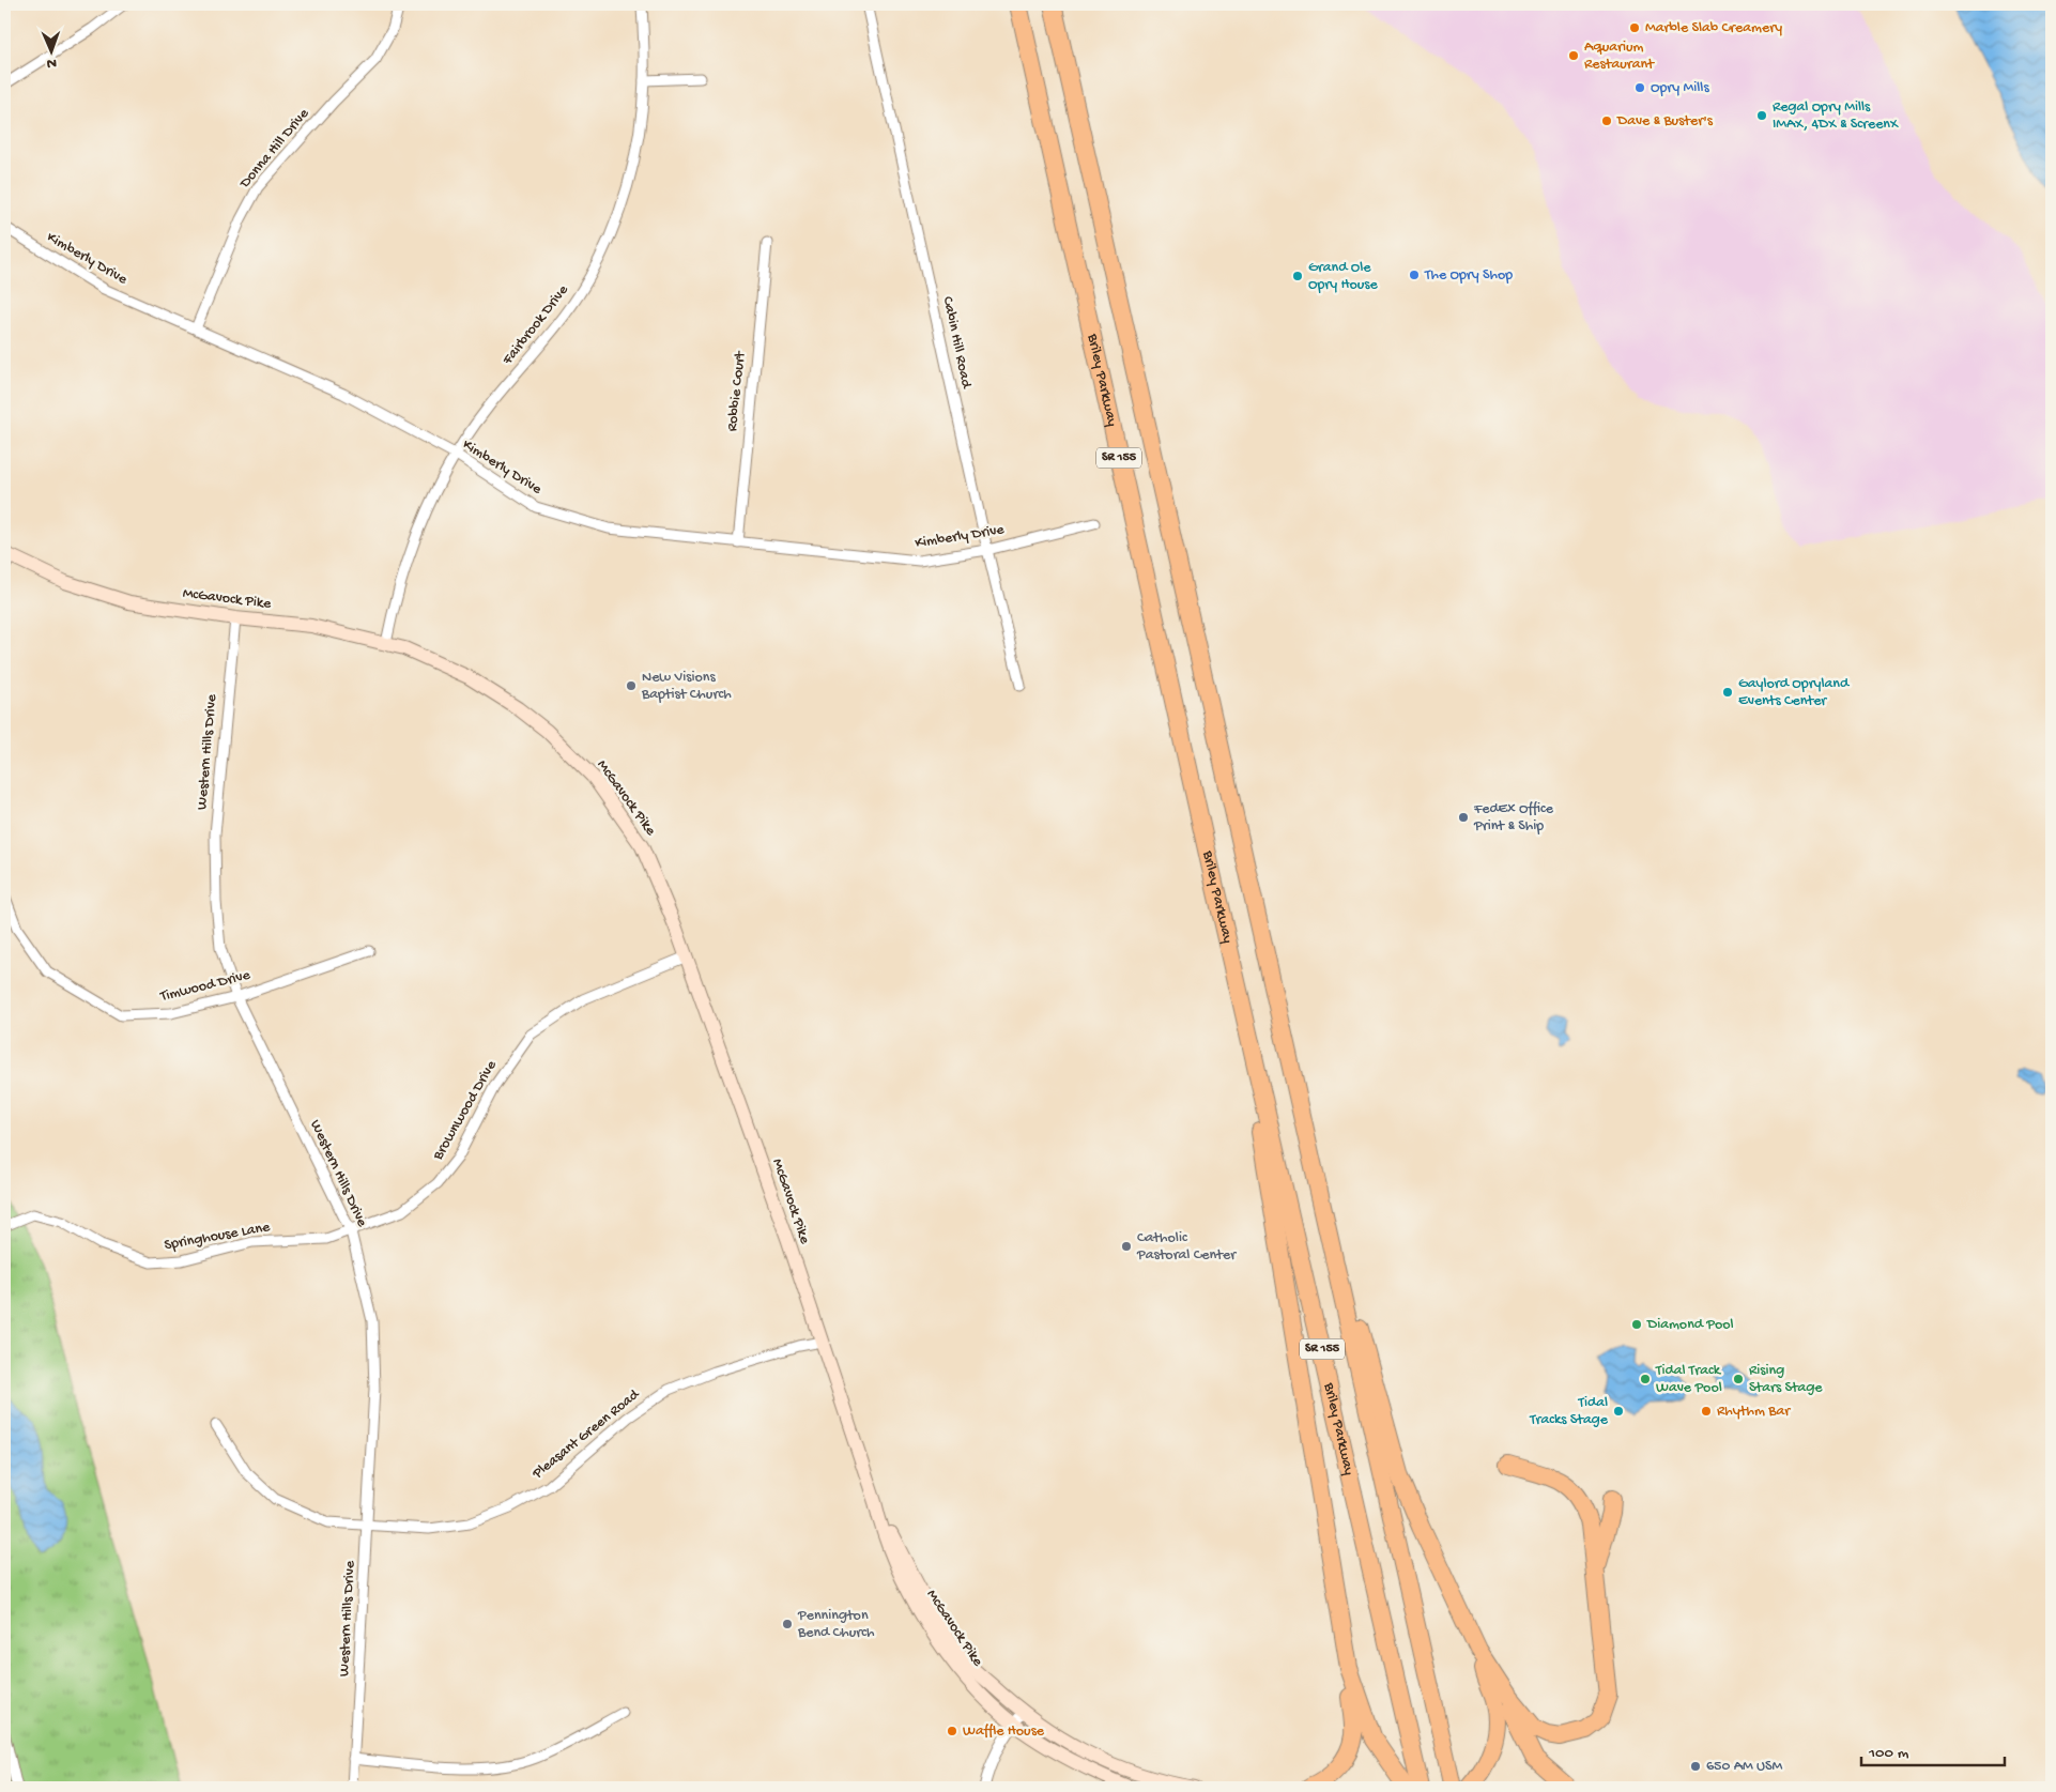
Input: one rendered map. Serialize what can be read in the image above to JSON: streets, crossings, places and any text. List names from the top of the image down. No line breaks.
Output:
{"streets":{"highway":["Briley Parkway","SR 155"],"main road":["McGavock Pike"],"street":["Donna Hill Drive","Kimberly Drive","Fairbrook Drive","Cabin Hill Road","Robbie Court","Western Hills Drive","Timwood Drive","Brownwood Drive","Springhouse Lane","Pleasant Green Road"]},"crossings":[["Donna Hill Drive","Kimberly Drive"],["Kimberly Drive","Fairbrook Drive"],["Kimberly Drive","Cabin Hill Road"],["Kimberly Drive","Robbie Court"],["Fairbrook Drive","McGavock Pike"],["McGavock Pike","Western Hills Drive"],["McGavock Pike","Brownwood Drive"],["McGavock Pike","Pleasant Green Road"],["Western Hills Drive","Timwood Drive"],["Western Hills Drive","Brownwood Drive"],["Western Hills Drive","Springhouse Lane"],["Western Hills Drive","Pleasant Green Road"],["Brownwood Drive","Springhouse Lane"]],"places":["Marble Slab Creamery","Aquarium Restaurant","Opry Mills","Regal Opry Mills IMAX, 4DX & ScreenX","Dave & Buster's","The Opry Shop","Grand Ole Opry House","New Visions Baptist Church","Gaylord Opryland Events Center","FedEx Office Print & Ship","Catholic Pastoral Center","Diamond Pool","Tidal Track Wave Pool","Rising Stars Stage","Tidal Tracks Stage","Rhythm Bar","Pennington Bend Church","Waffle House","650 AM USM"],"scale_bar":"100 m","north":"bottom"}
